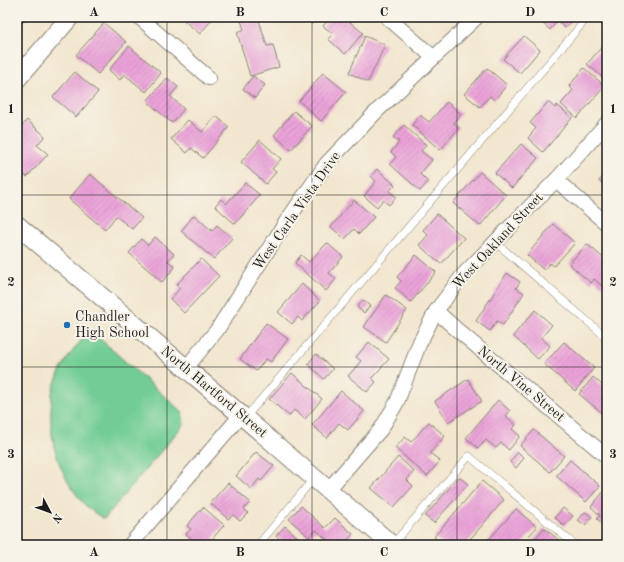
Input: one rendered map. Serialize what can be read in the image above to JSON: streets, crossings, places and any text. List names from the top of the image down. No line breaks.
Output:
{"streets":{"street":["West Carla Vista Drive","West Oakland Street","North Vine Street","North Hartford Street"]},"crossings":[["West Carla Vista Drive","North Hartford Street"],["West Oakland Street","North Vine Street"],["West Oakland Street","North Hartford Street"]],"places":["Chandler High School"],"north":"bottom right","grid":{"columns":["A","B","C","D"],"rows":["1","2","3"]}}
